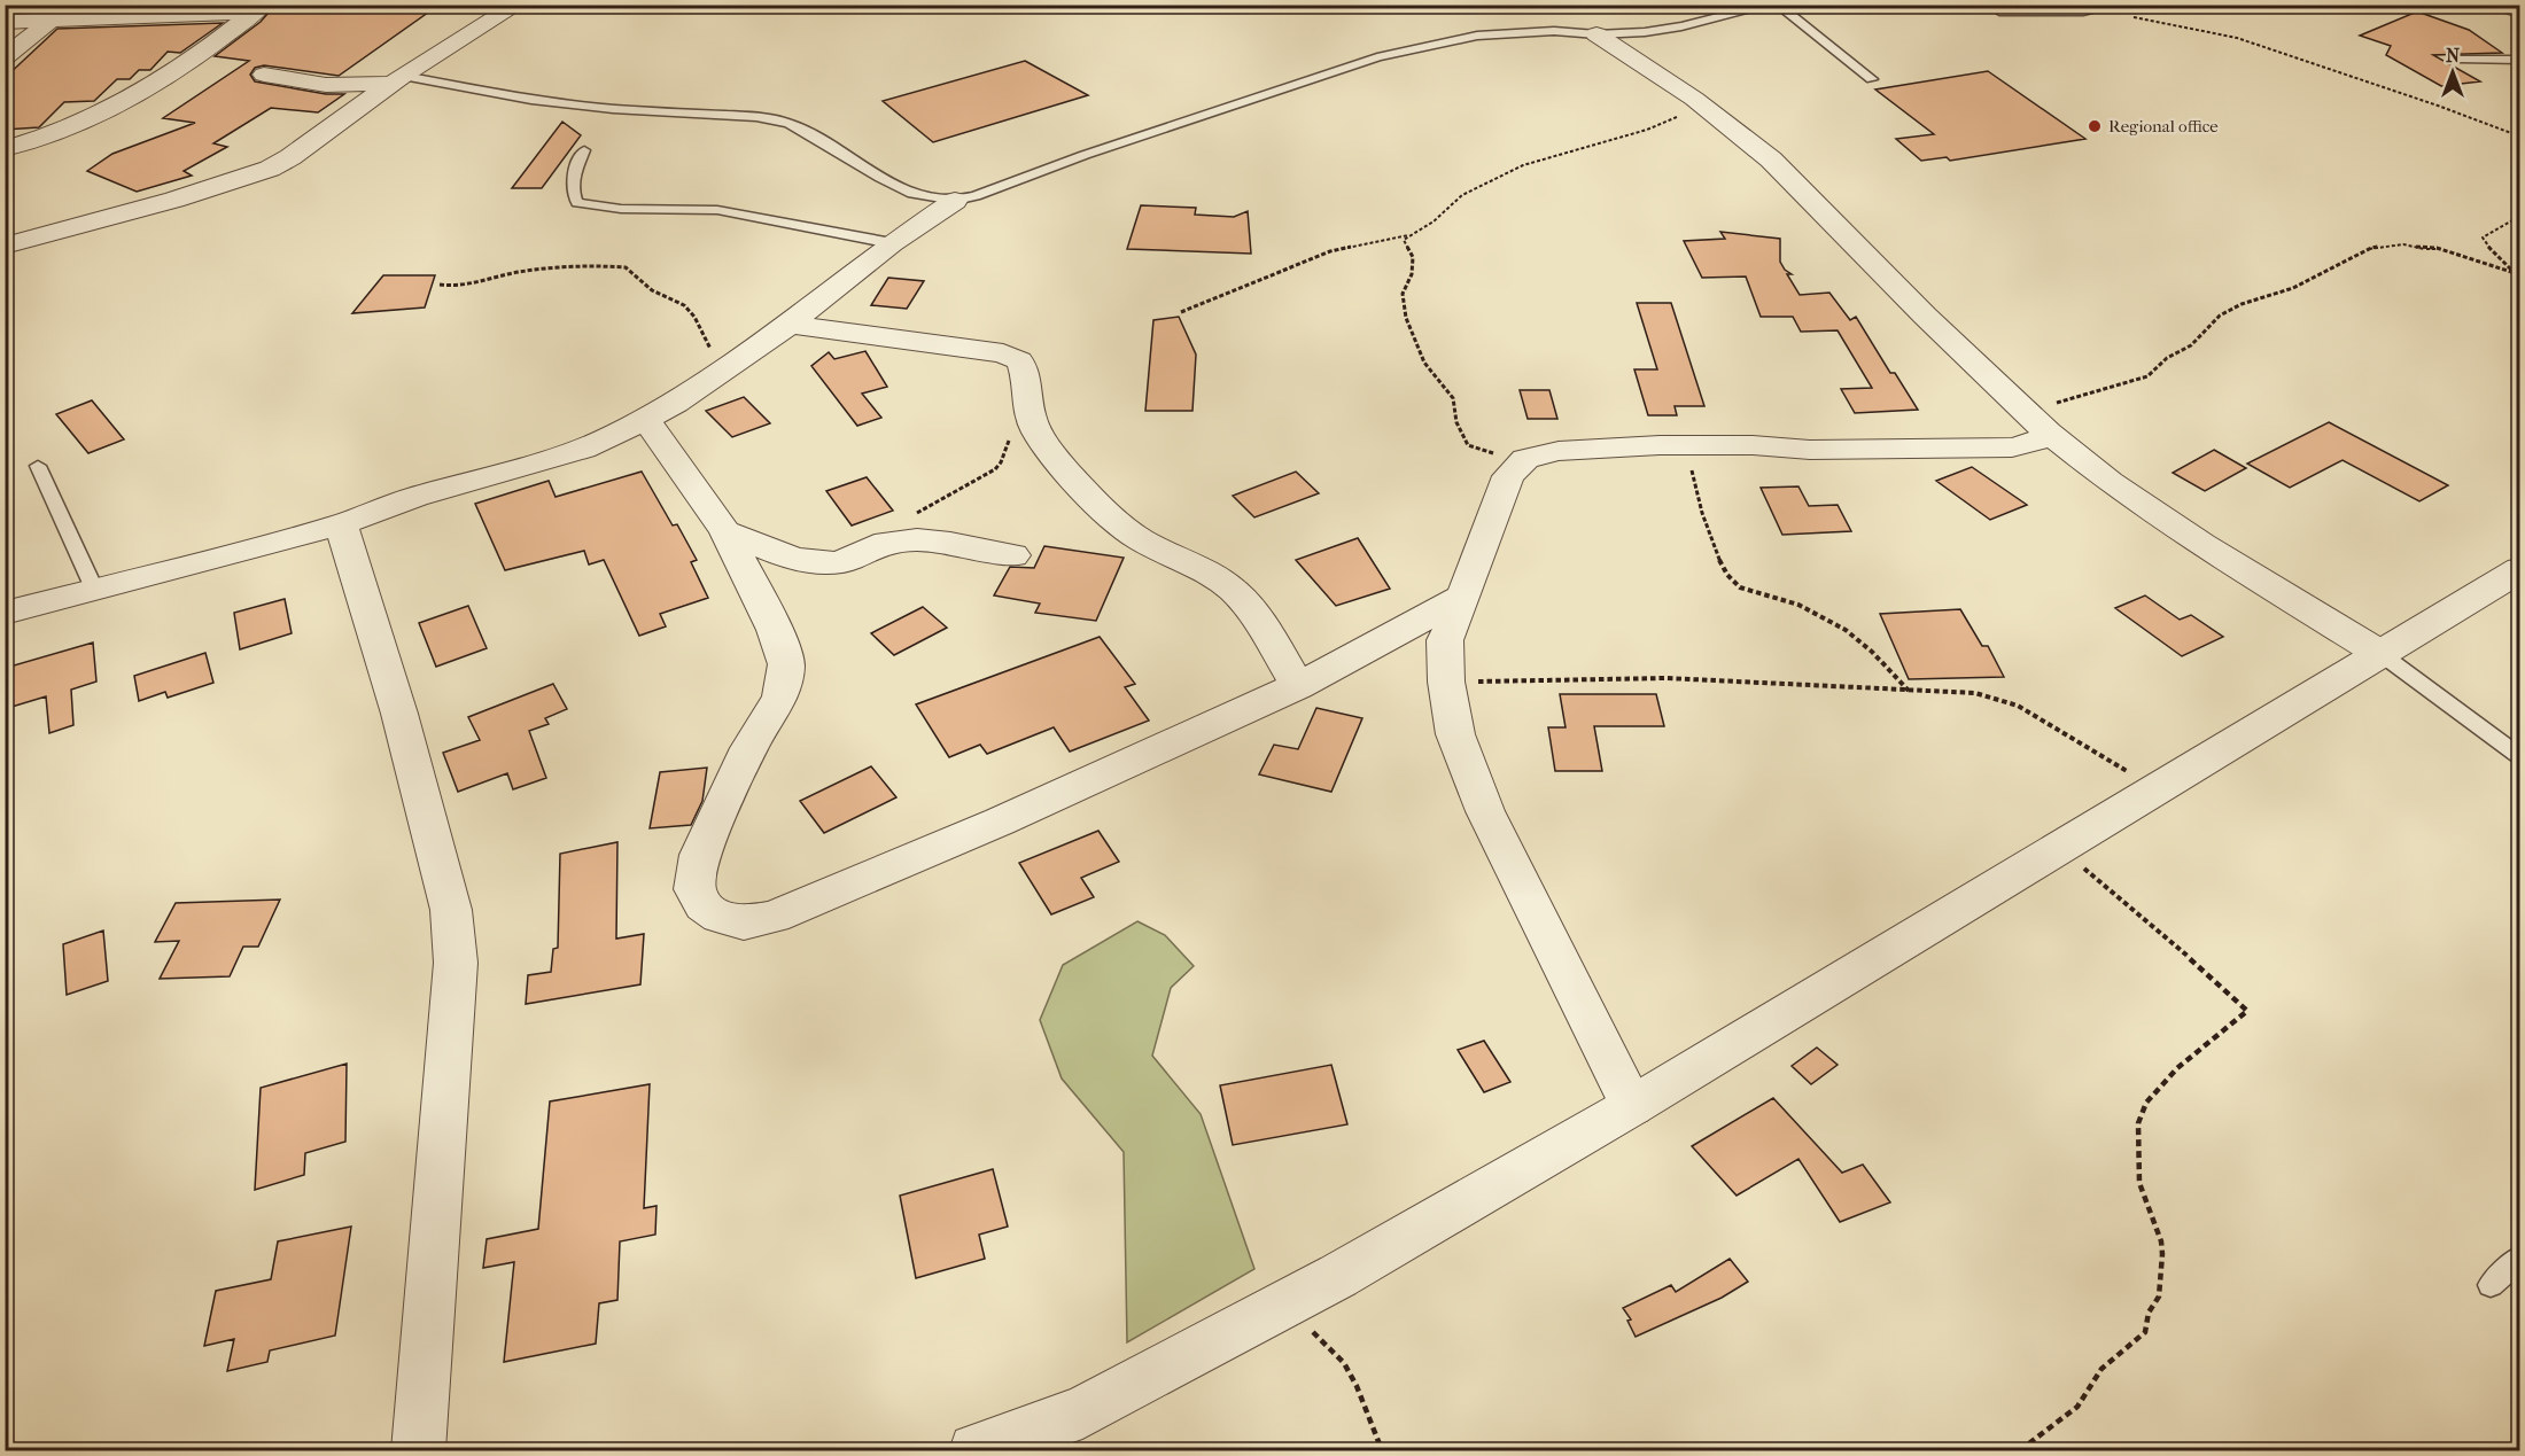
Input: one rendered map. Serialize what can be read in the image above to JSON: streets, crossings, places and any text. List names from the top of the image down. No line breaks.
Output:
{"places":["Regional office"],"north":"top"}
